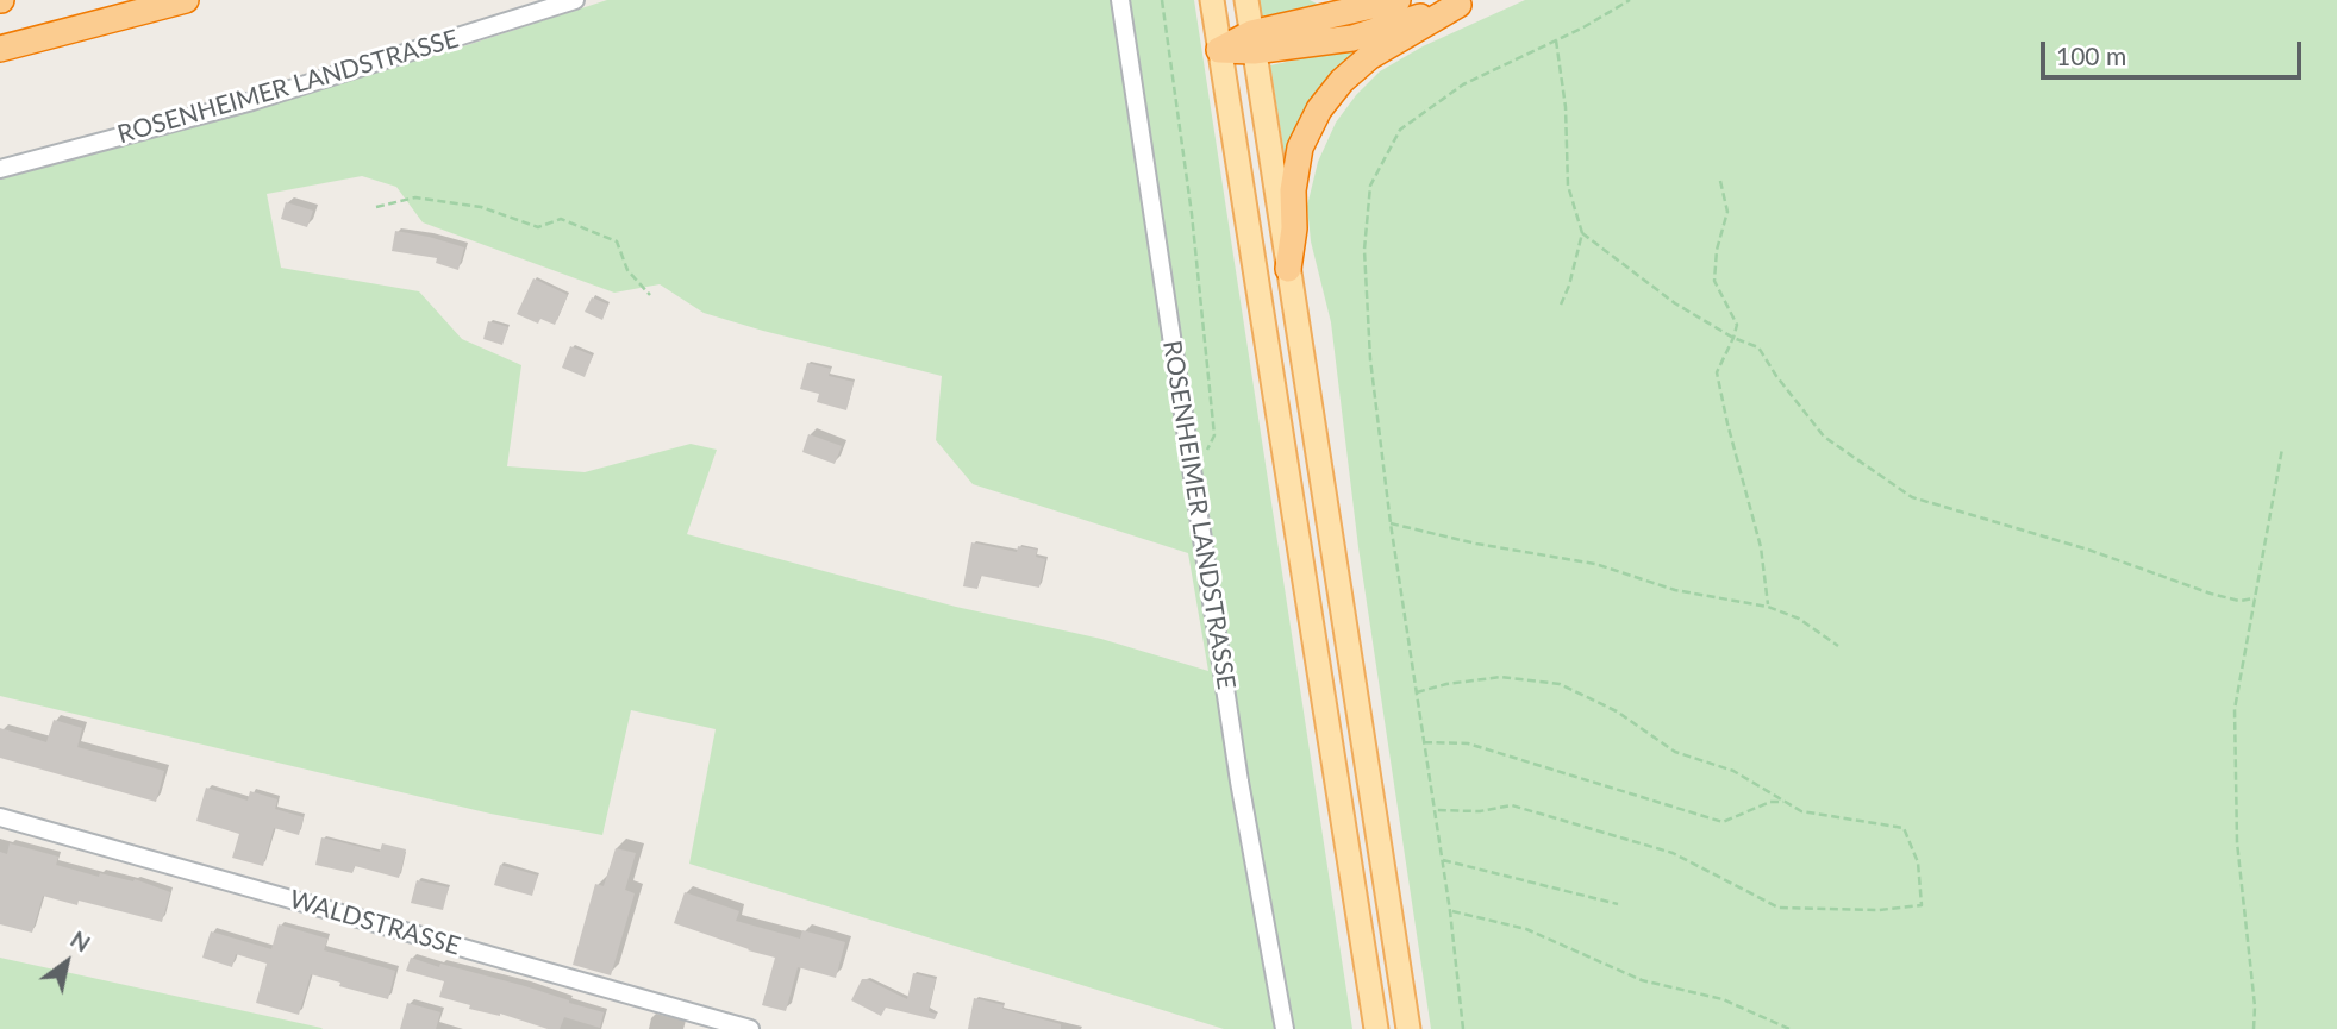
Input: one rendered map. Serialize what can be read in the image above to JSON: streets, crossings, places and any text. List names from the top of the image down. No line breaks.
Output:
{"streets":{"street":["ROSENHEIMER LANDSTRASSE","WALDSTRASSE"]},"scale_bar":"100 m","north":"top right"}
